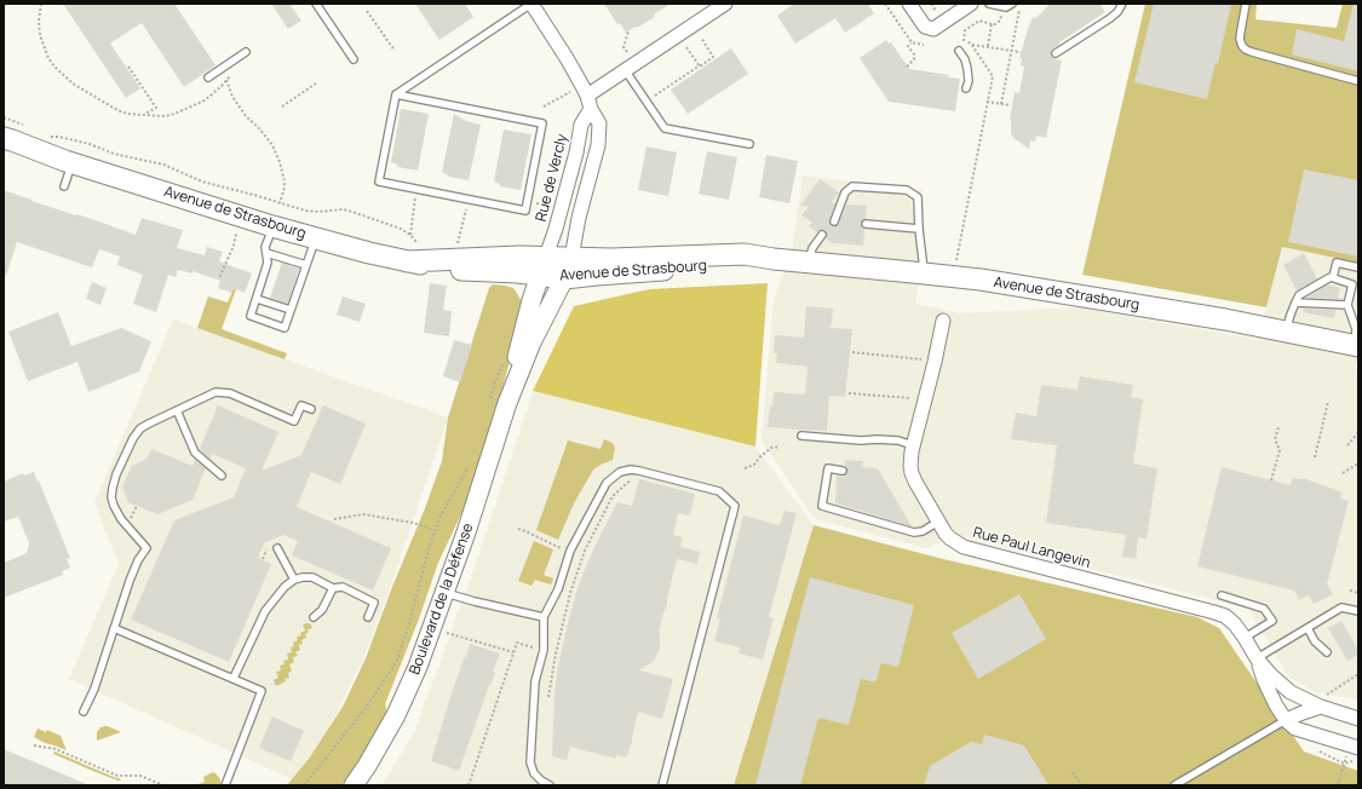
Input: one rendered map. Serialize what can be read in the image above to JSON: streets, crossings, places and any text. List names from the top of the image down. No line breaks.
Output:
{"streets":{"main road":["Avenue de Strasbourg"],"street":["Rue de Vercly","Rue Paul Langevin","Boulevard de la Défense"]},"crossings":[["Rue de Vercly","Avenue de Strasbourg"],["Rue de Vercly","Boulevard de la Défense"],["Avenue de Strasbourg","Boulevard de la Défense"]]}
